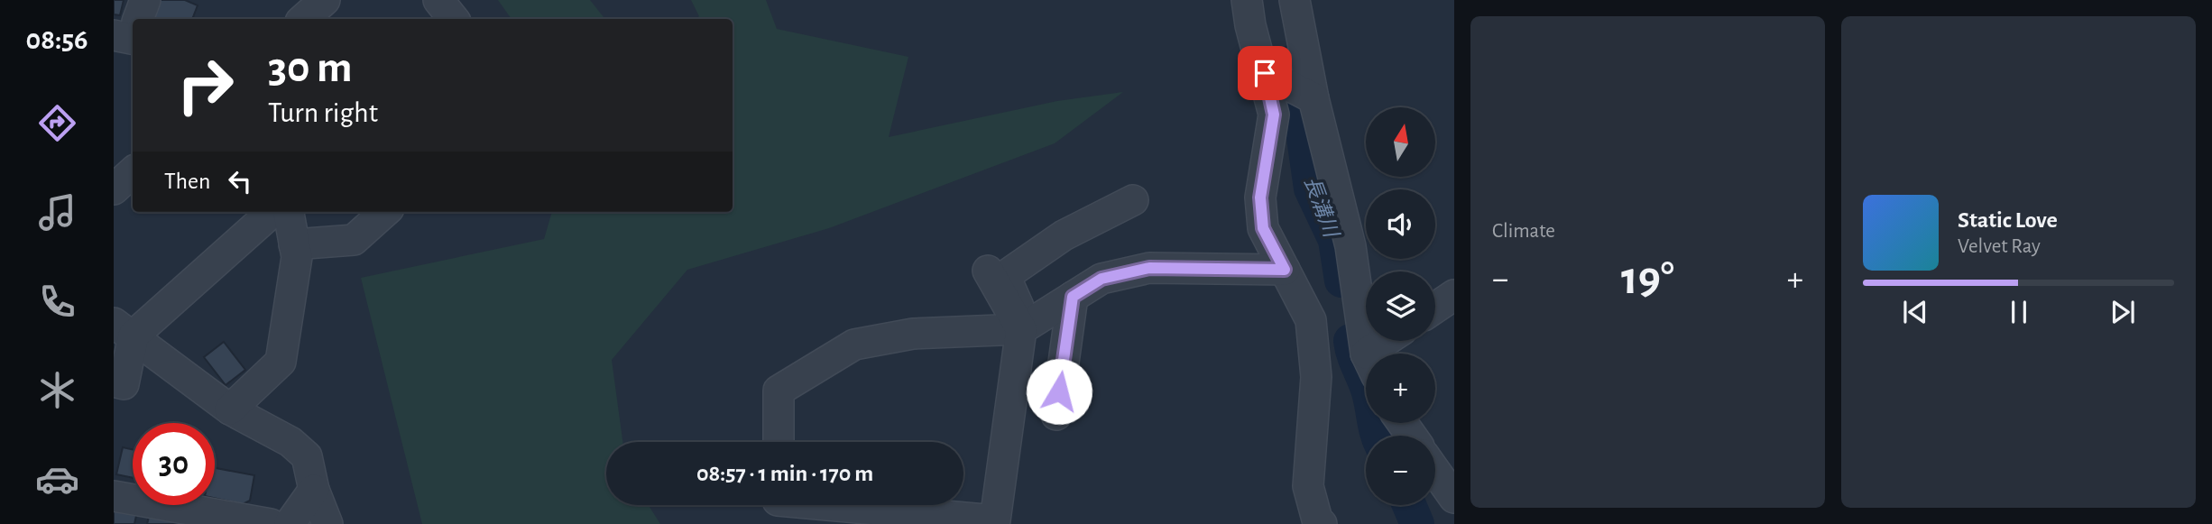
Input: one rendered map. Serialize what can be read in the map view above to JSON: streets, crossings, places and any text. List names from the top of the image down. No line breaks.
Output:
{"water":["長溝川"],"north":"top","page":{"tabs":"08:56","tile":"Climate","turn":["30 m","Turn right"],"map_buttons":["+","−"],"then":"Then","song":["Static Love","Velvet Ray"],"heat":["−","19°","+"],"limit":"30","trip":"08:57 · 1 min · 170 m"}}
